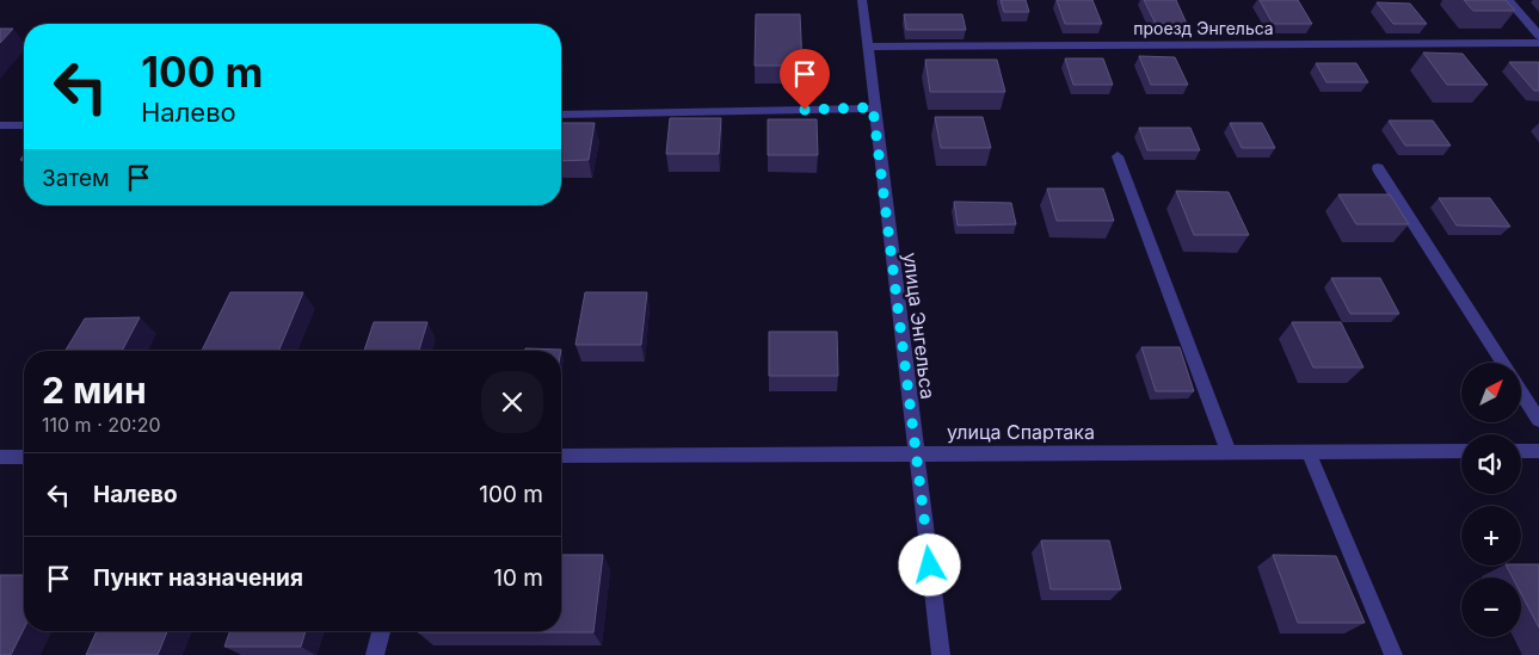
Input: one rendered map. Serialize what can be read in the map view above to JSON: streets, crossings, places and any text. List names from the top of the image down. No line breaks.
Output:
{"streets":{"street":["проезд Энгельса","улица Энгельса","улица Спартака"]},"crossings":[["проезд Энгельса","улица Энгельса"],["улица Энгельса","улица Спартака"]],"north":"top right","page":{"turn":["100 m","Налево"],"then":"Затем","heading":["2 мин","110 m · 20:20"],"map_buttons":["+","−"],"list":[{"name":"Налево","value":"100 m"},{"name":"Пункт назначения","value":"10 m"}]}}
